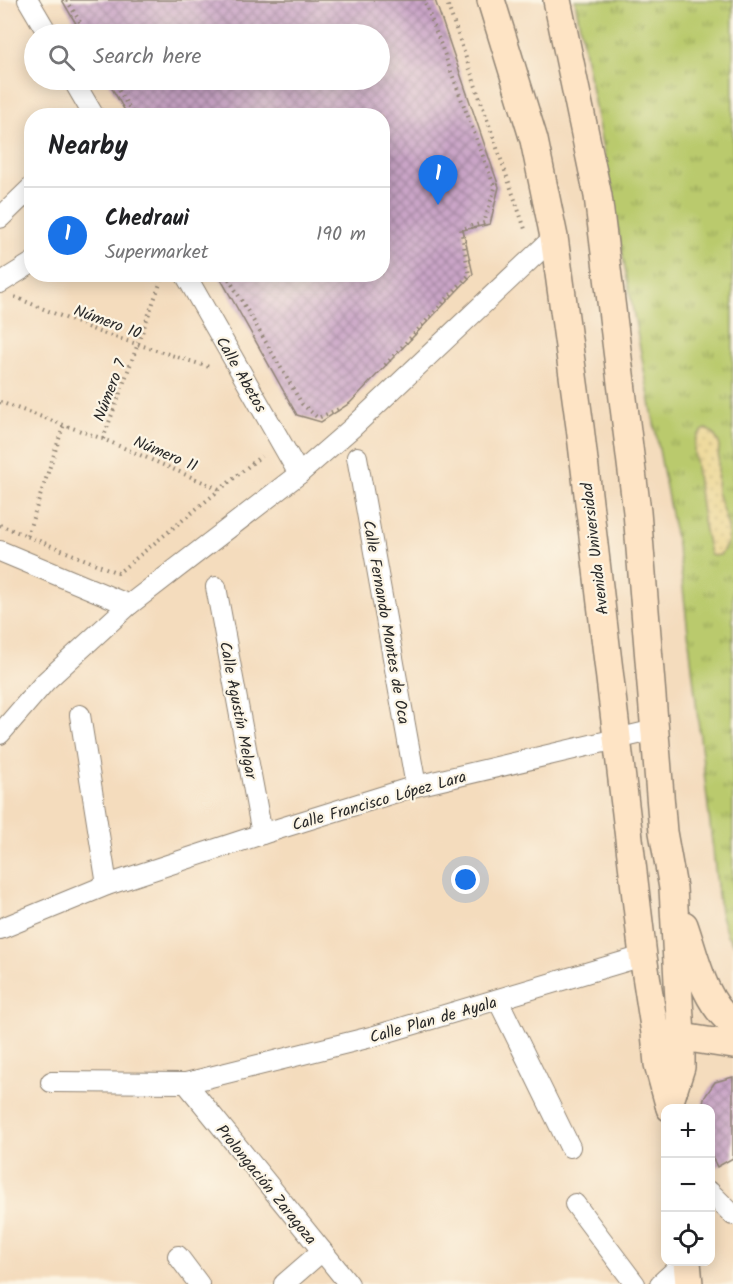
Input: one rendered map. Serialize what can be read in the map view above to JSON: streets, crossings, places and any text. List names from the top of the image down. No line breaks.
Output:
{"streets":{"main road":["Avenida Universidad"],"street":["Calle Abetos","Calle Fernando Montes de Oca","Calle Agustín Melgar","Calle Francisco López Lara","Calle Plan de Ayala","Prolongación Zaragoza"],"path":["Número 10","Número 7","Número 11"]},"crossings":[["Número 10","Número 7"],["Número 7","Número 11"],["Avenida Universidad","Calle Francisco López Lara"],["Avenida Universidad","Calle Plan de Ayala"],["Calle Fernando Montes de Oca","Calle Francisco López Lara"],["Calle Agustín Melgar","Calle Francisco López Lara"],["Calle Plan de Ayala","Prolongación Zaragoza"]],"page":{"search":"Search here","heading":"Nearby","pins":"1","list":[{"mark":"1","name":"Chedraui","note":"Supermarket","value":"190 m"}],"map_buttons":["+","−"]}}
